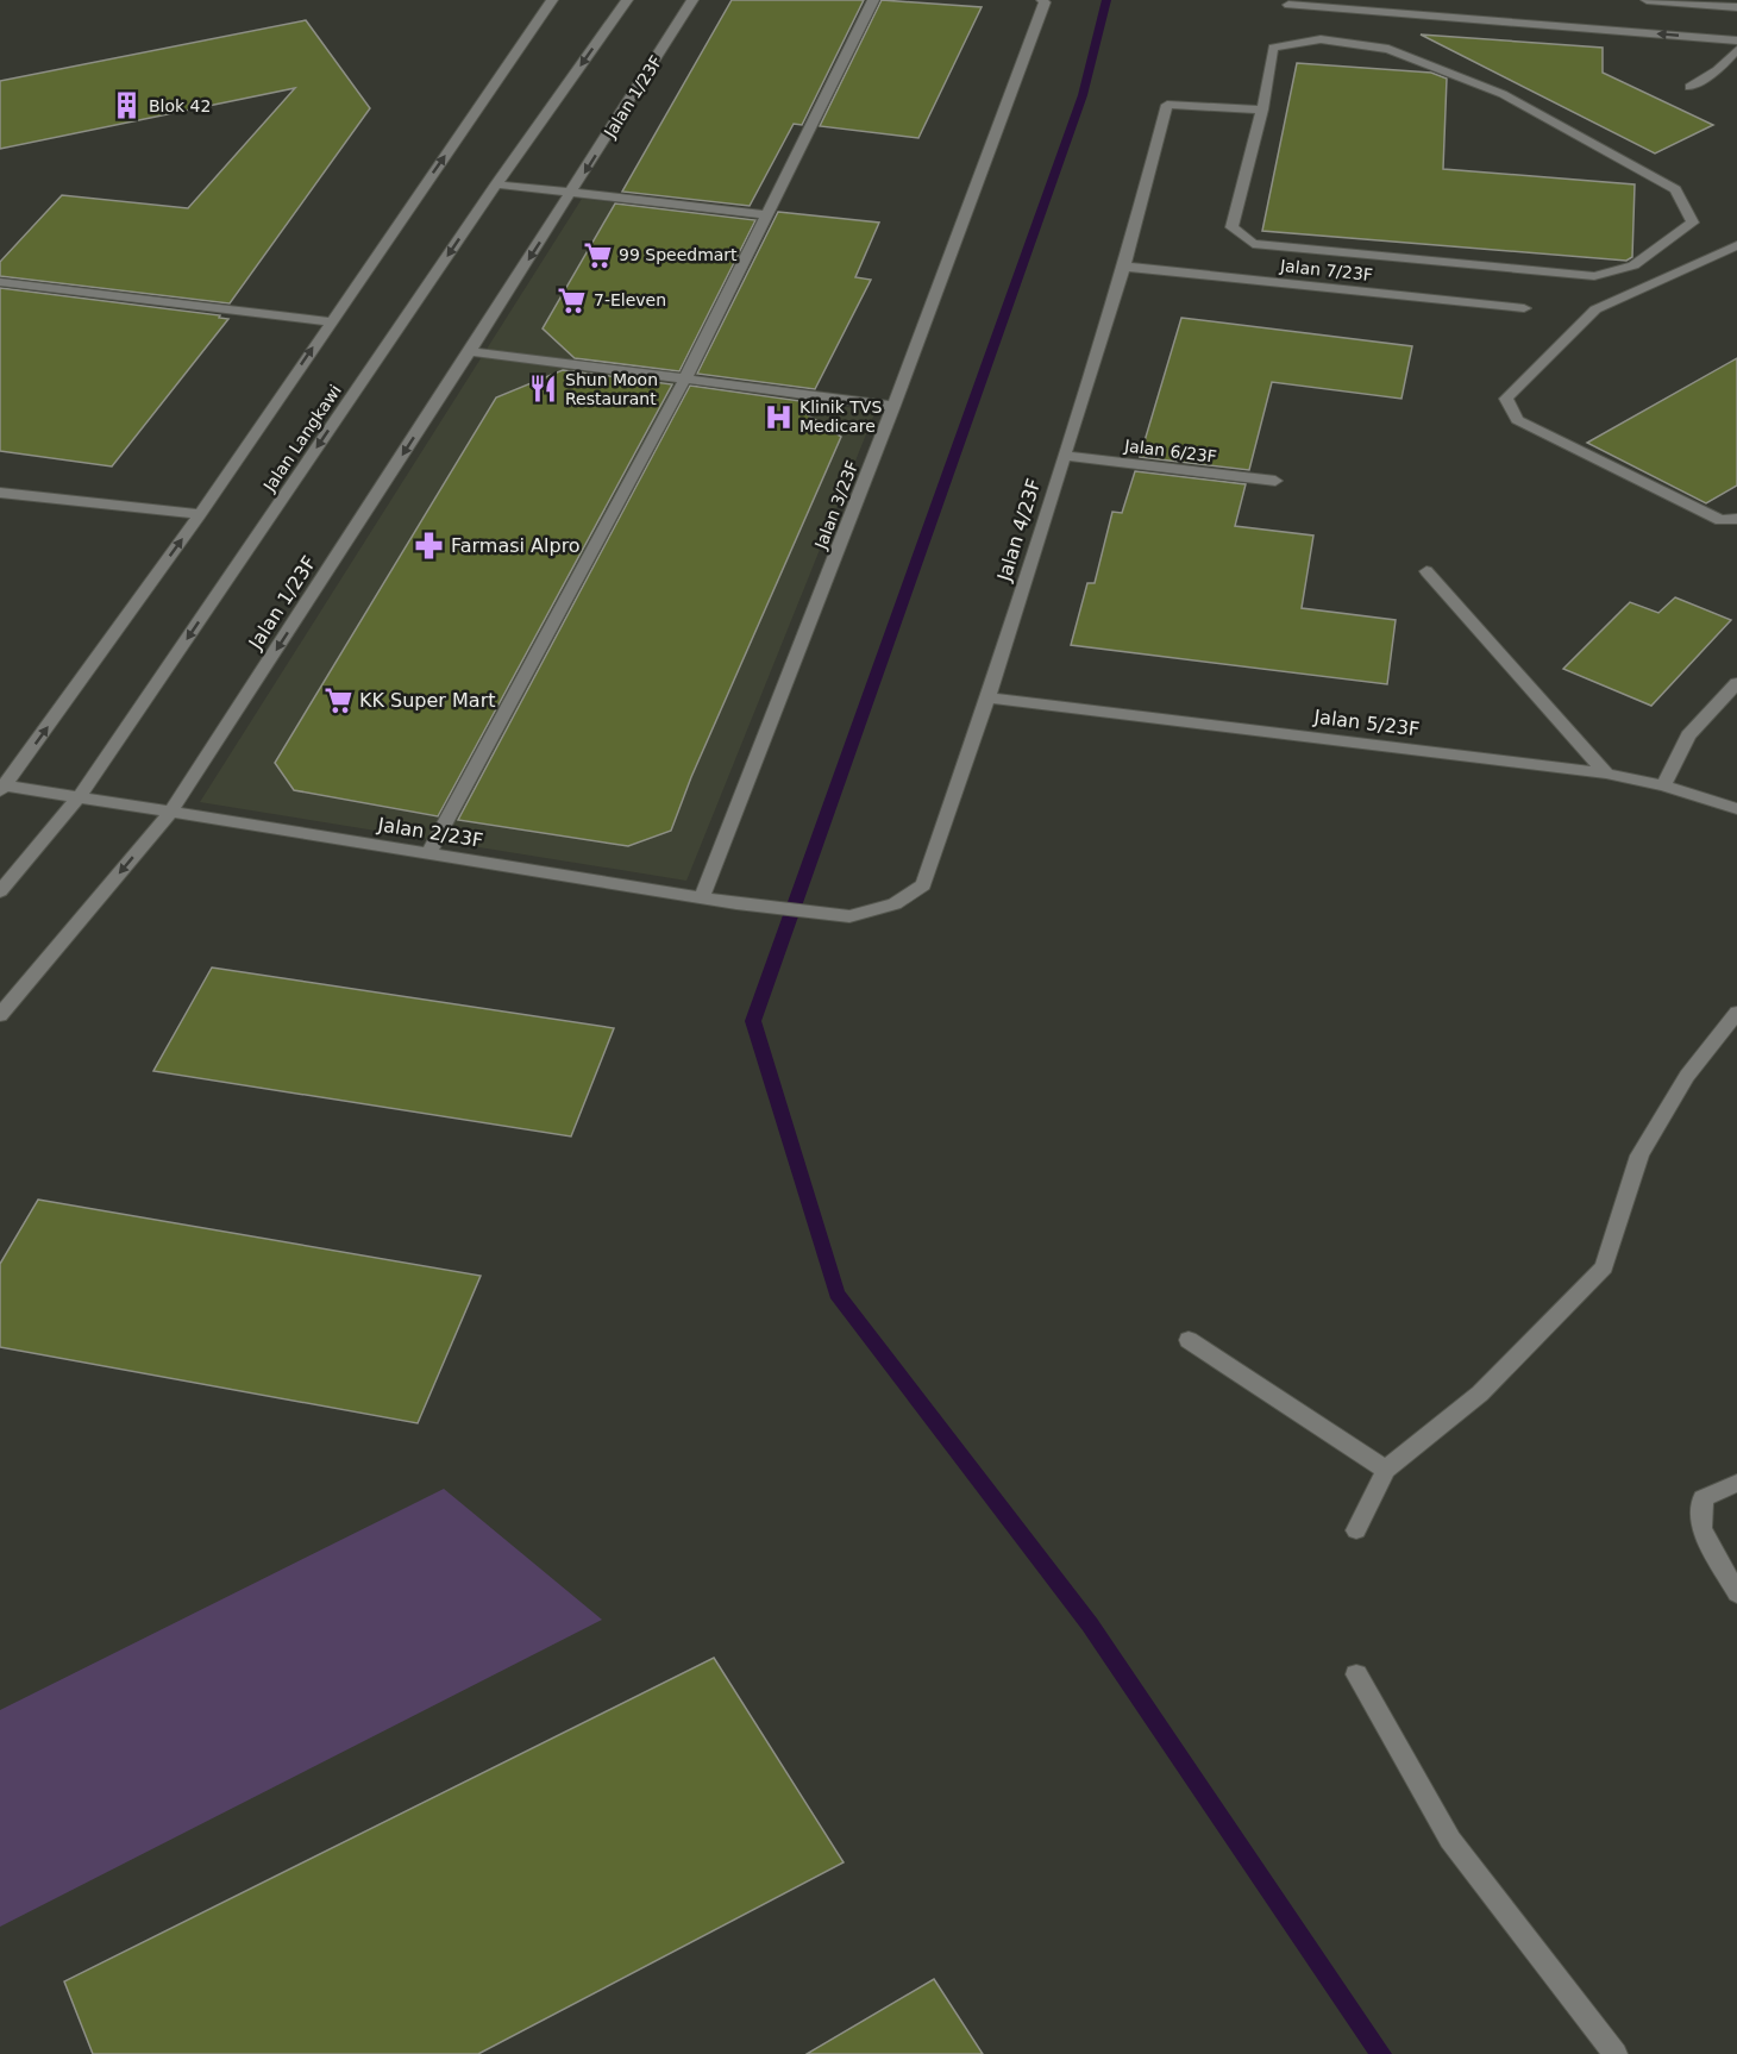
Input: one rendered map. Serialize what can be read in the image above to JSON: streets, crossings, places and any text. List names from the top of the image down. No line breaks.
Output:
{"streets":{"street":["Jalan 1/23F","Jalan 7/23F","Jalan Langkawi","Jalan 6/23F","Jalan 3/23F","Jalan 4/23F","Jalan 5/23F","Jalan 2/23F"]},"crossings":[["Jalan 1/23F","Jalan 2/23F"],["Jalan 7/23F","Jalan 4/23F"],["Jalan Langkawi","Jalan 2/23F"],["Jalan 6/23F","Jalan 4/23F"],["Jalan 3/23F","Jalan 2/23F"],["Jalan 4/23F","Jalan 5/23F"],["Jalan 4/23F","Jalan 2/23F"]],"places":{"building":["Blok 42"],"supermarket":["99 Speedmart","7-Eleven","KK Super Mart"],"restaurant":["Shun Moon Restaurant"],"hospital":["Klinik TVS Medicare"],"pharmacy":["Farmasi Alpro"]}}
